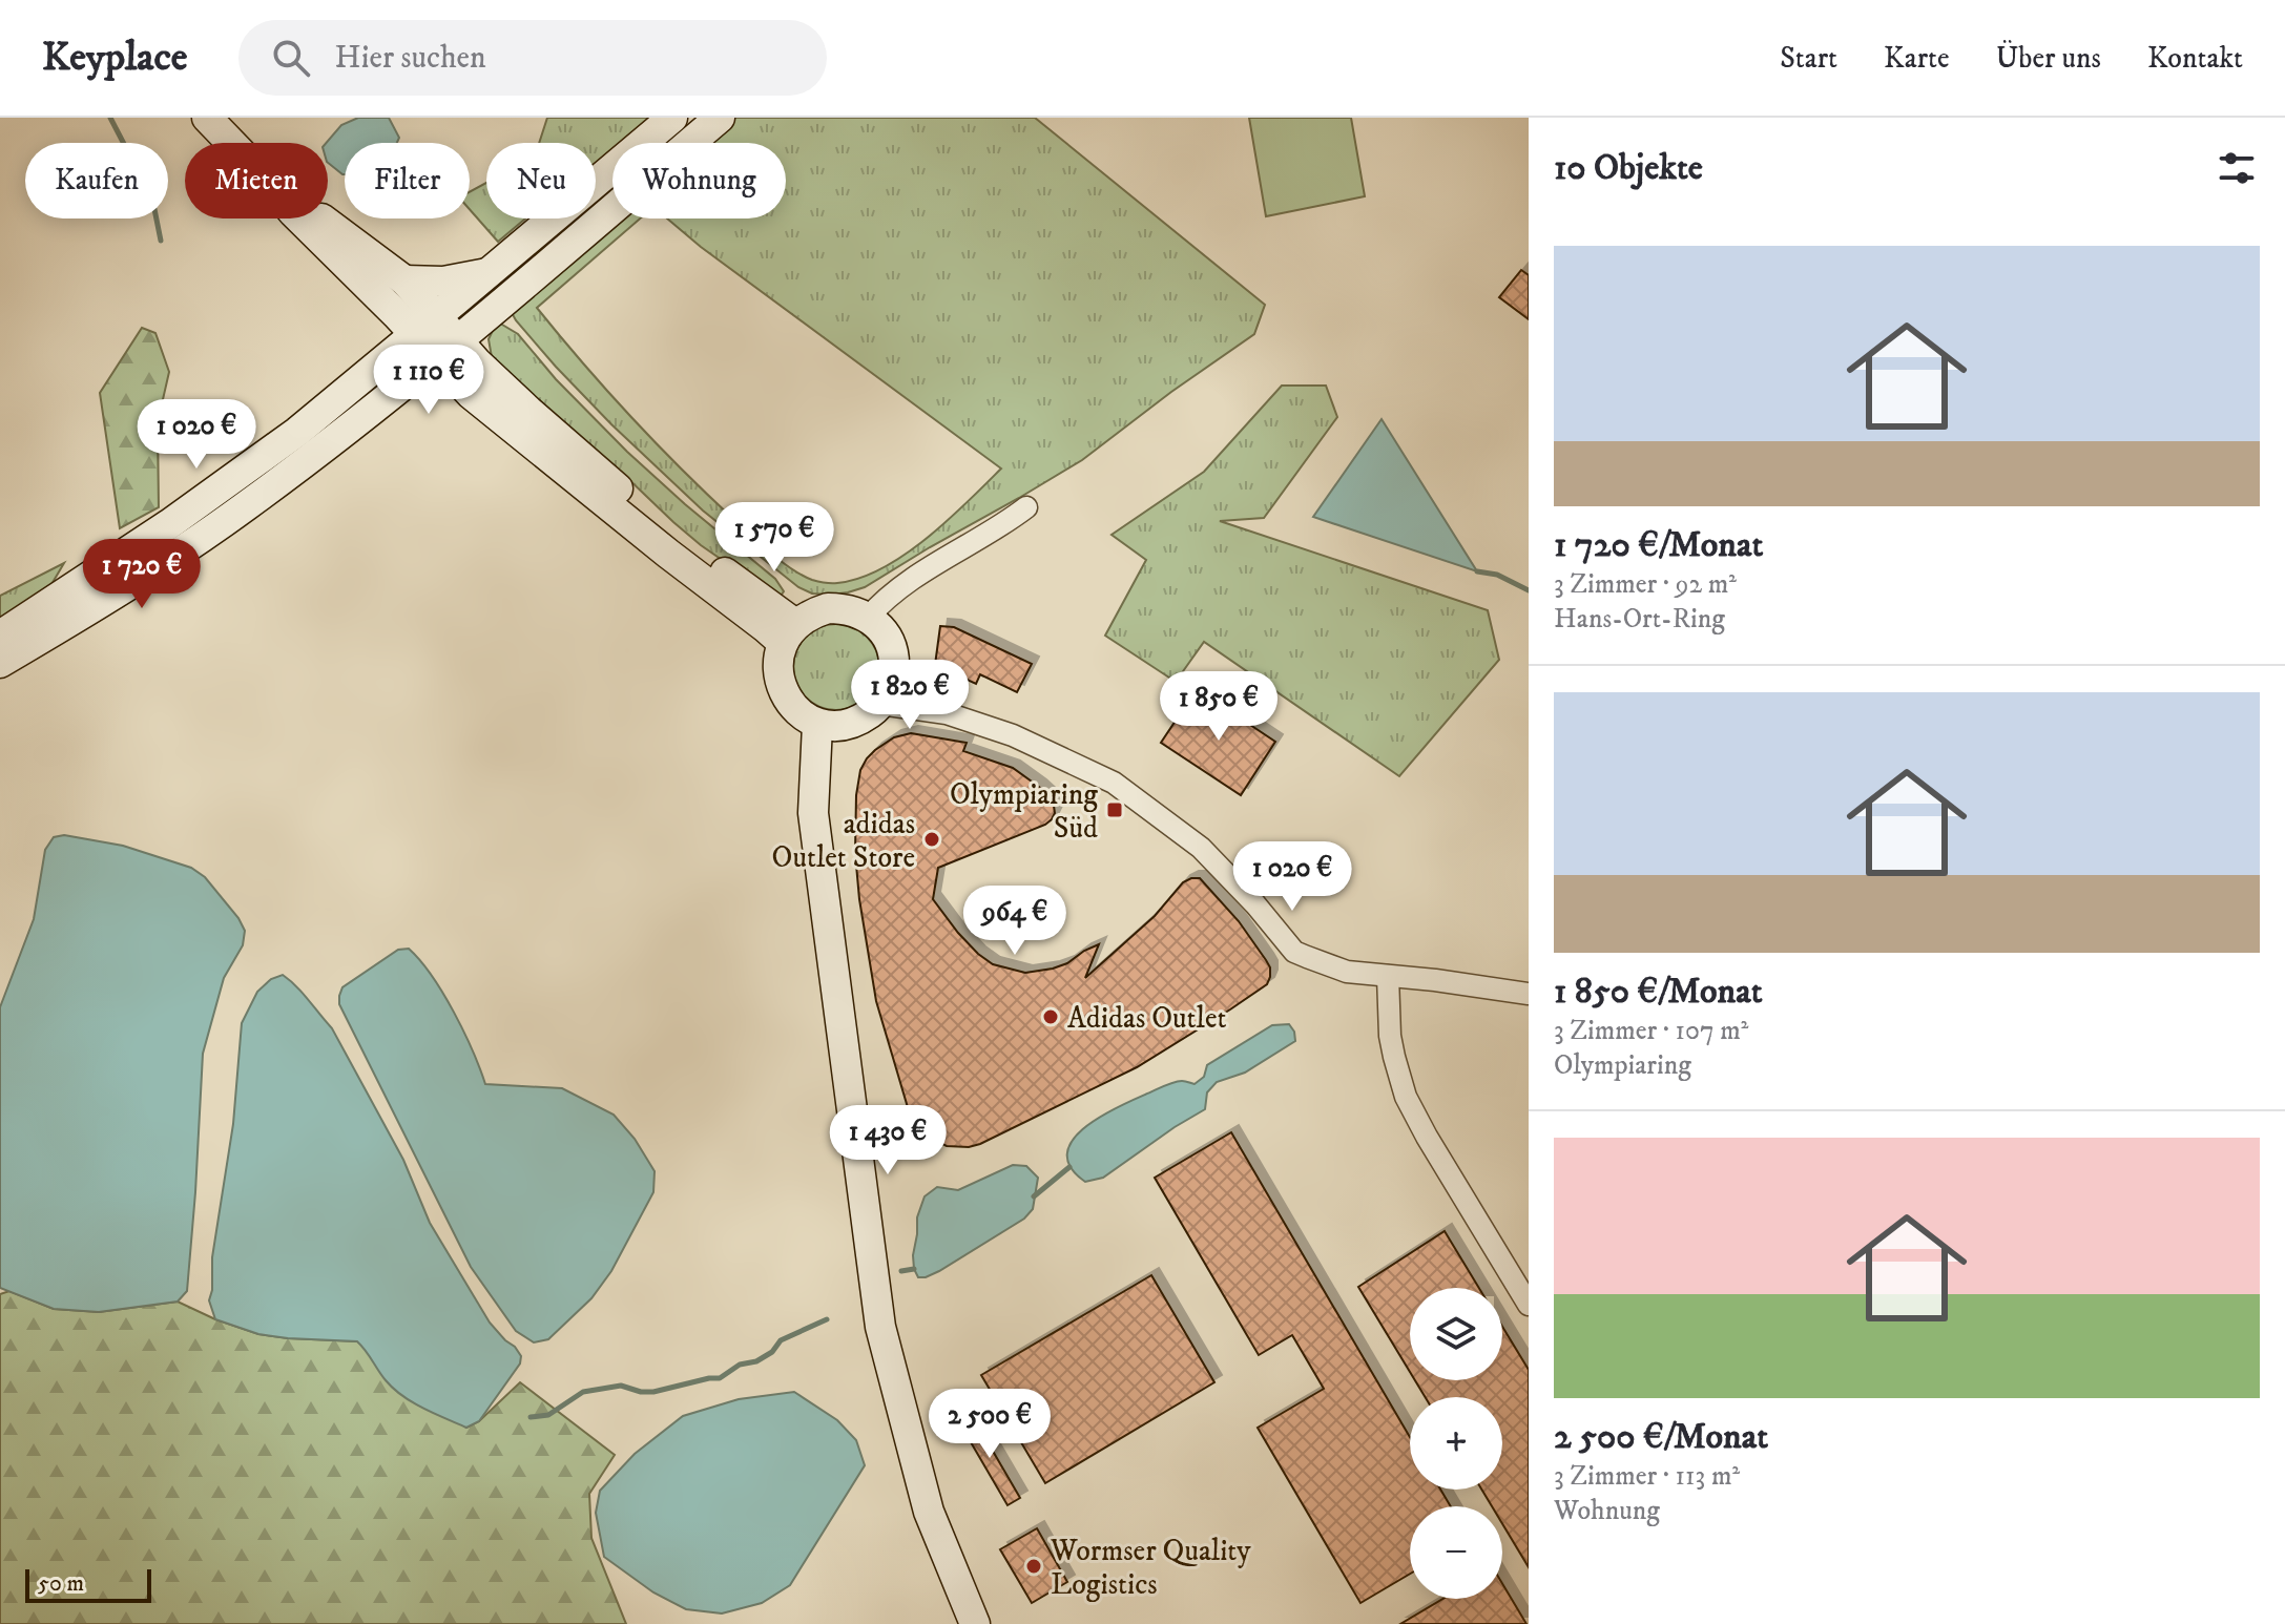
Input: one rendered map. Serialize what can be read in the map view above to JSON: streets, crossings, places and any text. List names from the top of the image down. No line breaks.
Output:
{"places":{"transit":["Olympiaring Süd"],"other":["adidas Outlet Store","Adidas Outlet","Wormser Quality Logistics"]},"scale_bar":"50 m","page":{"header":"Keyplace","search":"Hier suchen","nav":["Start","Karte","Über uns","Kontakt"],"heading":"10 Objekte","chip":["Kaufen","Mieten","Filter","Neu","Wohnung"],"list":[{"name":"1 720 €/Monat","note":"3 Zimmer · 92 m² · Hans-Ort-Ring"},{"name":"1 850 €/Monat","note":"3 Zimmer · 107 m² · Olympiaring"},{"name":"2 500 €/Monat","note":"3 Zimmer · 113 m² · Wohnung"}],"price":["1 110 €","1 020 €","1 570 €","1 720 €","1 820 €","1 850 €","1 020 €","964 €","1 430 €","2 500 €"],"map_buttons":["+","−"],"scale":"50 m"}}
